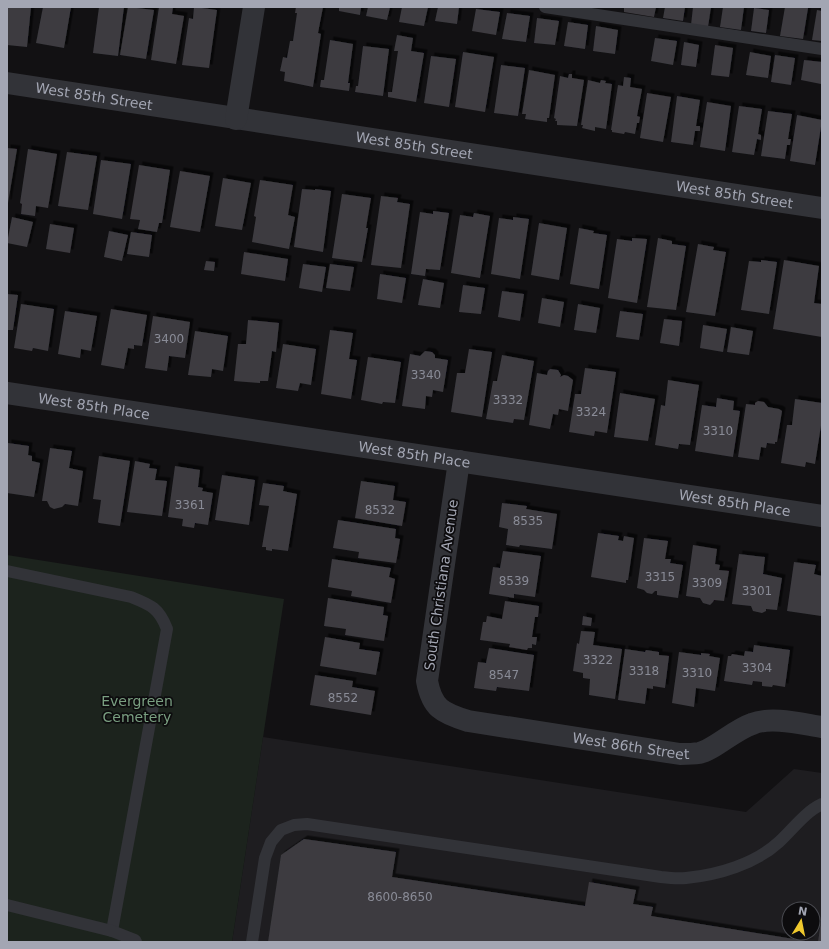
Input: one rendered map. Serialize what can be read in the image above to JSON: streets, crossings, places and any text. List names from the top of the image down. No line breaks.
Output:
{"streets":{"street":["West 85th Street","West 85th Place","South Christiana Avenue","West 86th Street"]},"crossings":[["West 85th Place","South Christiana Avenue"],["South Christiana Avenue","West 86th Street"]],"parks":["Evergreen Cemetery"],"house_numbers":["3400","3340","3332","3324","3310","3361","8532","8535","3315","8539","3309","3301","3322","3304","3318","3310","8547","8552","8600-8650"],"north":"top"}
